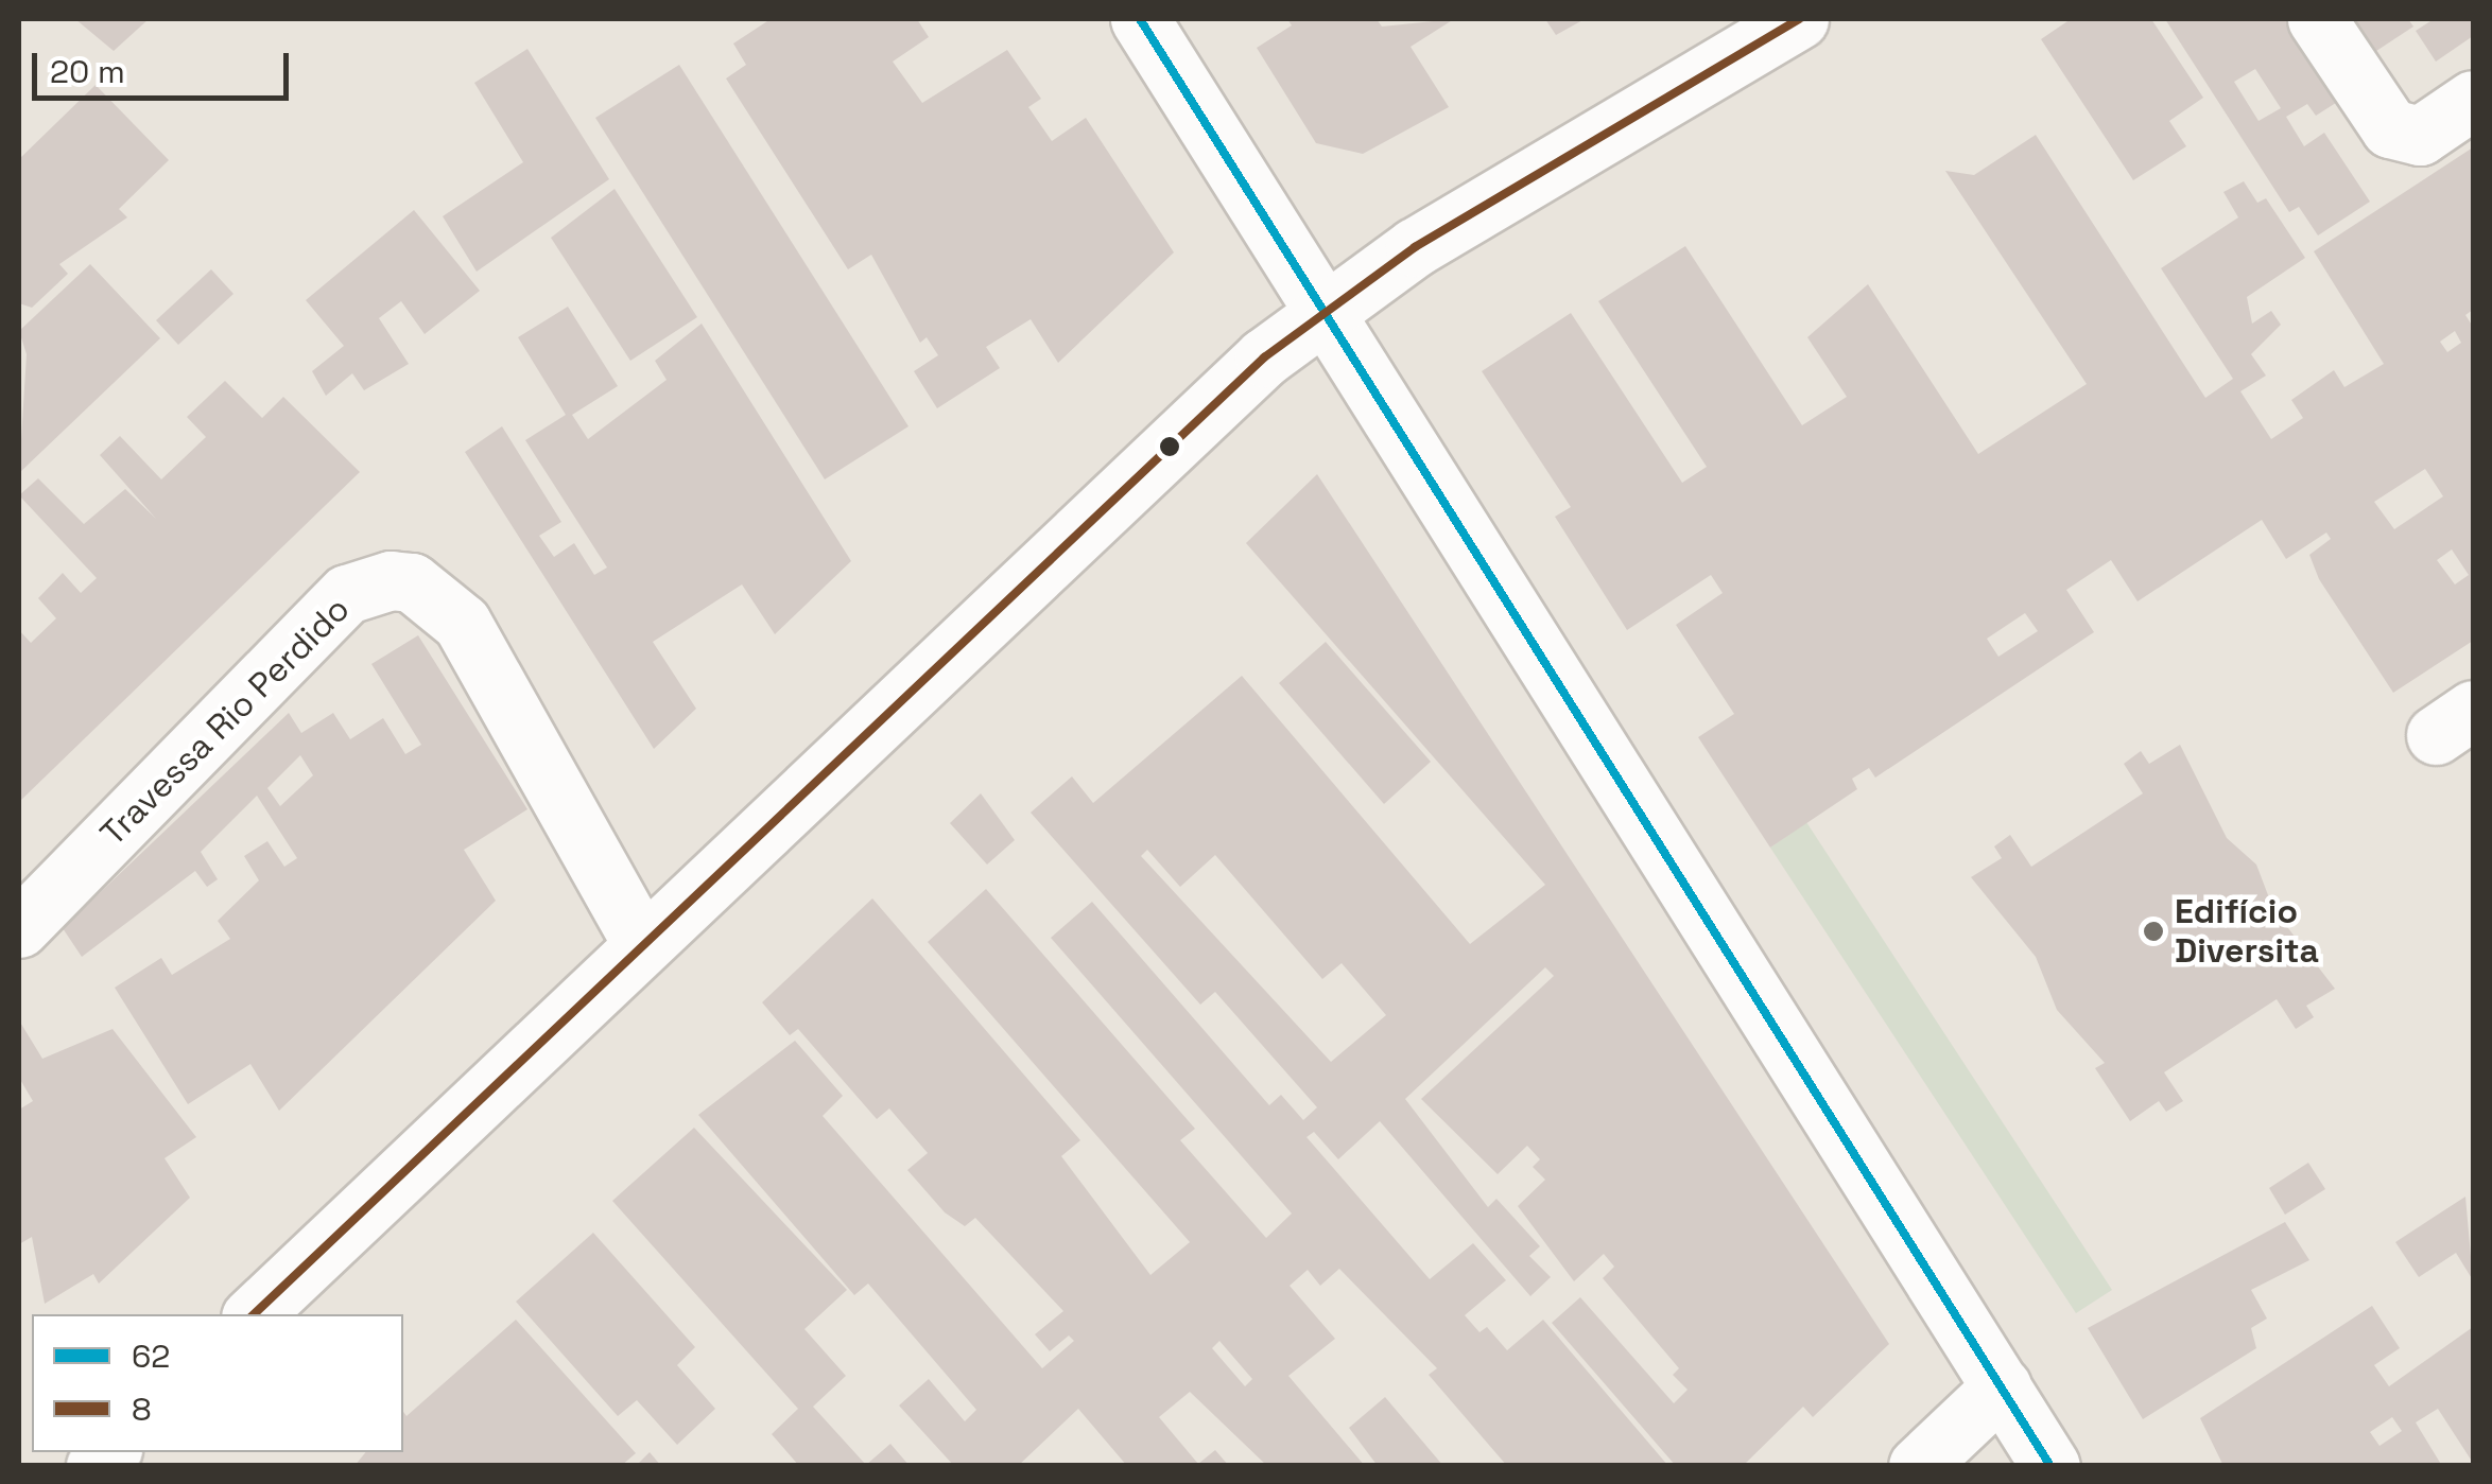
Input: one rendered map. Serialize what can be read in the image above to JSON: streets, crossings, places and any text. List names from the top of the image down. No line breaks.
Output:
{"streets":{"street":["Travessa Rio Perdido"]},"places":["Edifício Diversita"],"lines":["transit line 62","transit line 8"],"legend":["62","8"],"scale_bar":"20 m"}
